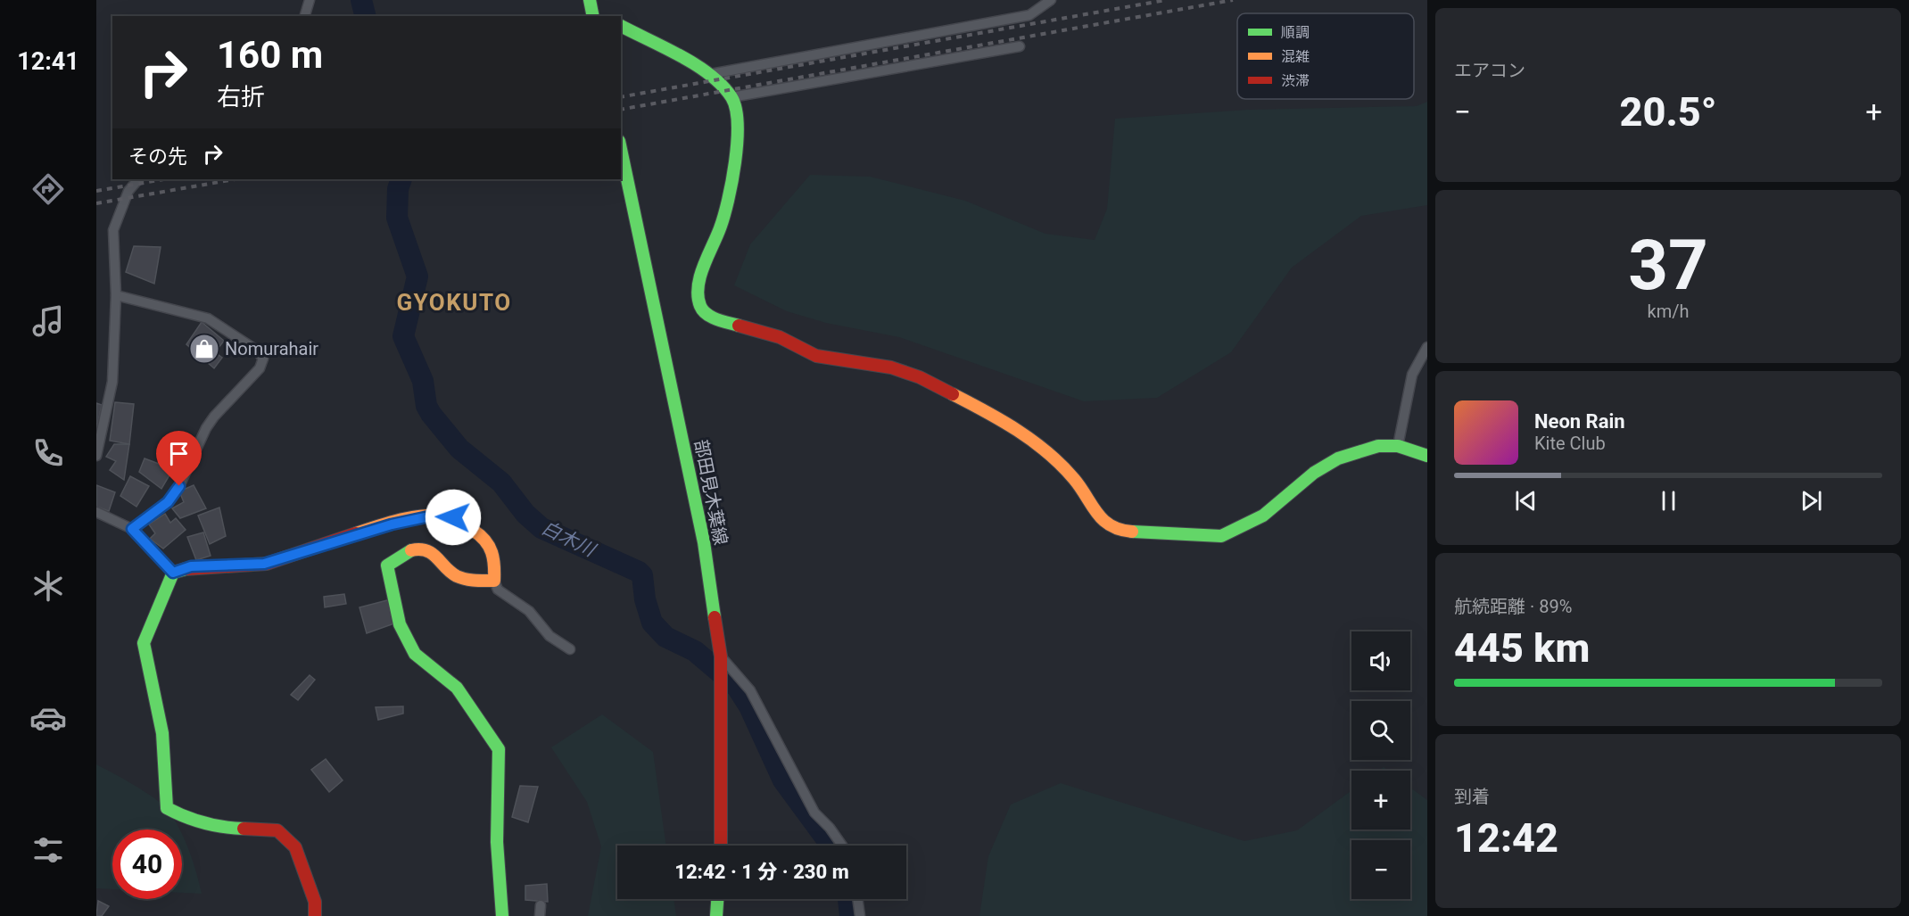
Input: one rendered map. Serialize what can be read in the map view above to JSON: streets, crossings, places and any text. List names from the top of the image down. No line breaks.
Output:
{"streets":{"street":["部田見木葉線"]},"districts":["GYOKUTO"],"water":["白木川"],"places":{"shop":["Nomurahair"]},"legend":["順調","混雑","渋滞"],"page":{"tabs":"12:41","tile":["エアコン",["37","km/h"],["航続距離 · 89%","445 km"],["到着","12:42"]],"turn":["160 m","右折"],"heat":["−","20.5°","+"],"then":"その先","song":["Neon Rain","Kite Club"],"map_buttons":["+","−"],"limit":"40","trip":"12:42 · 1 分 · 230 m"}}
